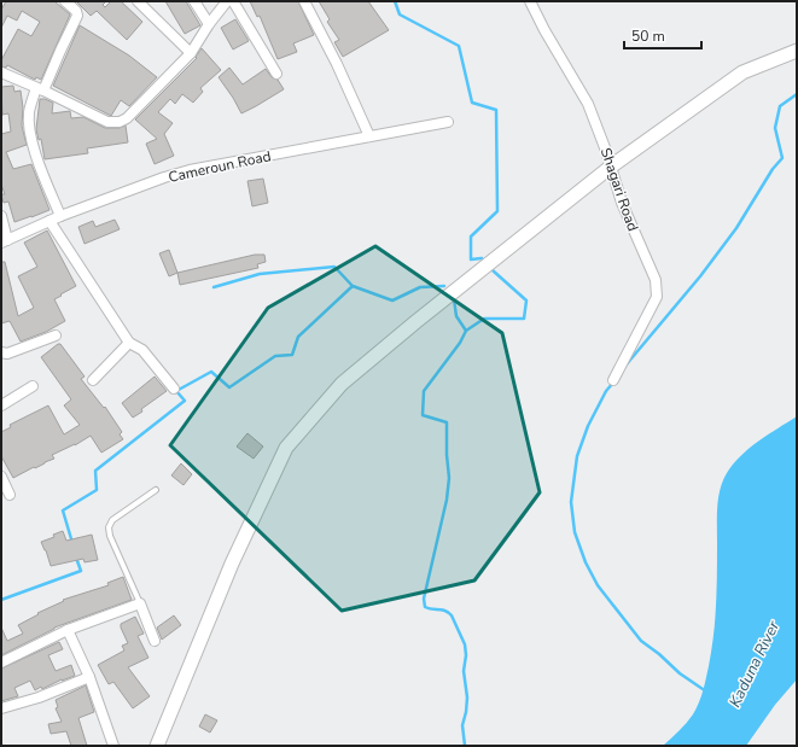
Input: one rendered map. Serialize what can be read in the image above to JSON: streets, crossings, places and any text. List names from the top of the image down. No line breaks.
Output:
{"streets":{"street":["Cameroun Road","Shagari Road"]},"water":["Kaduna River"],"scale_bar":"50 m"}
